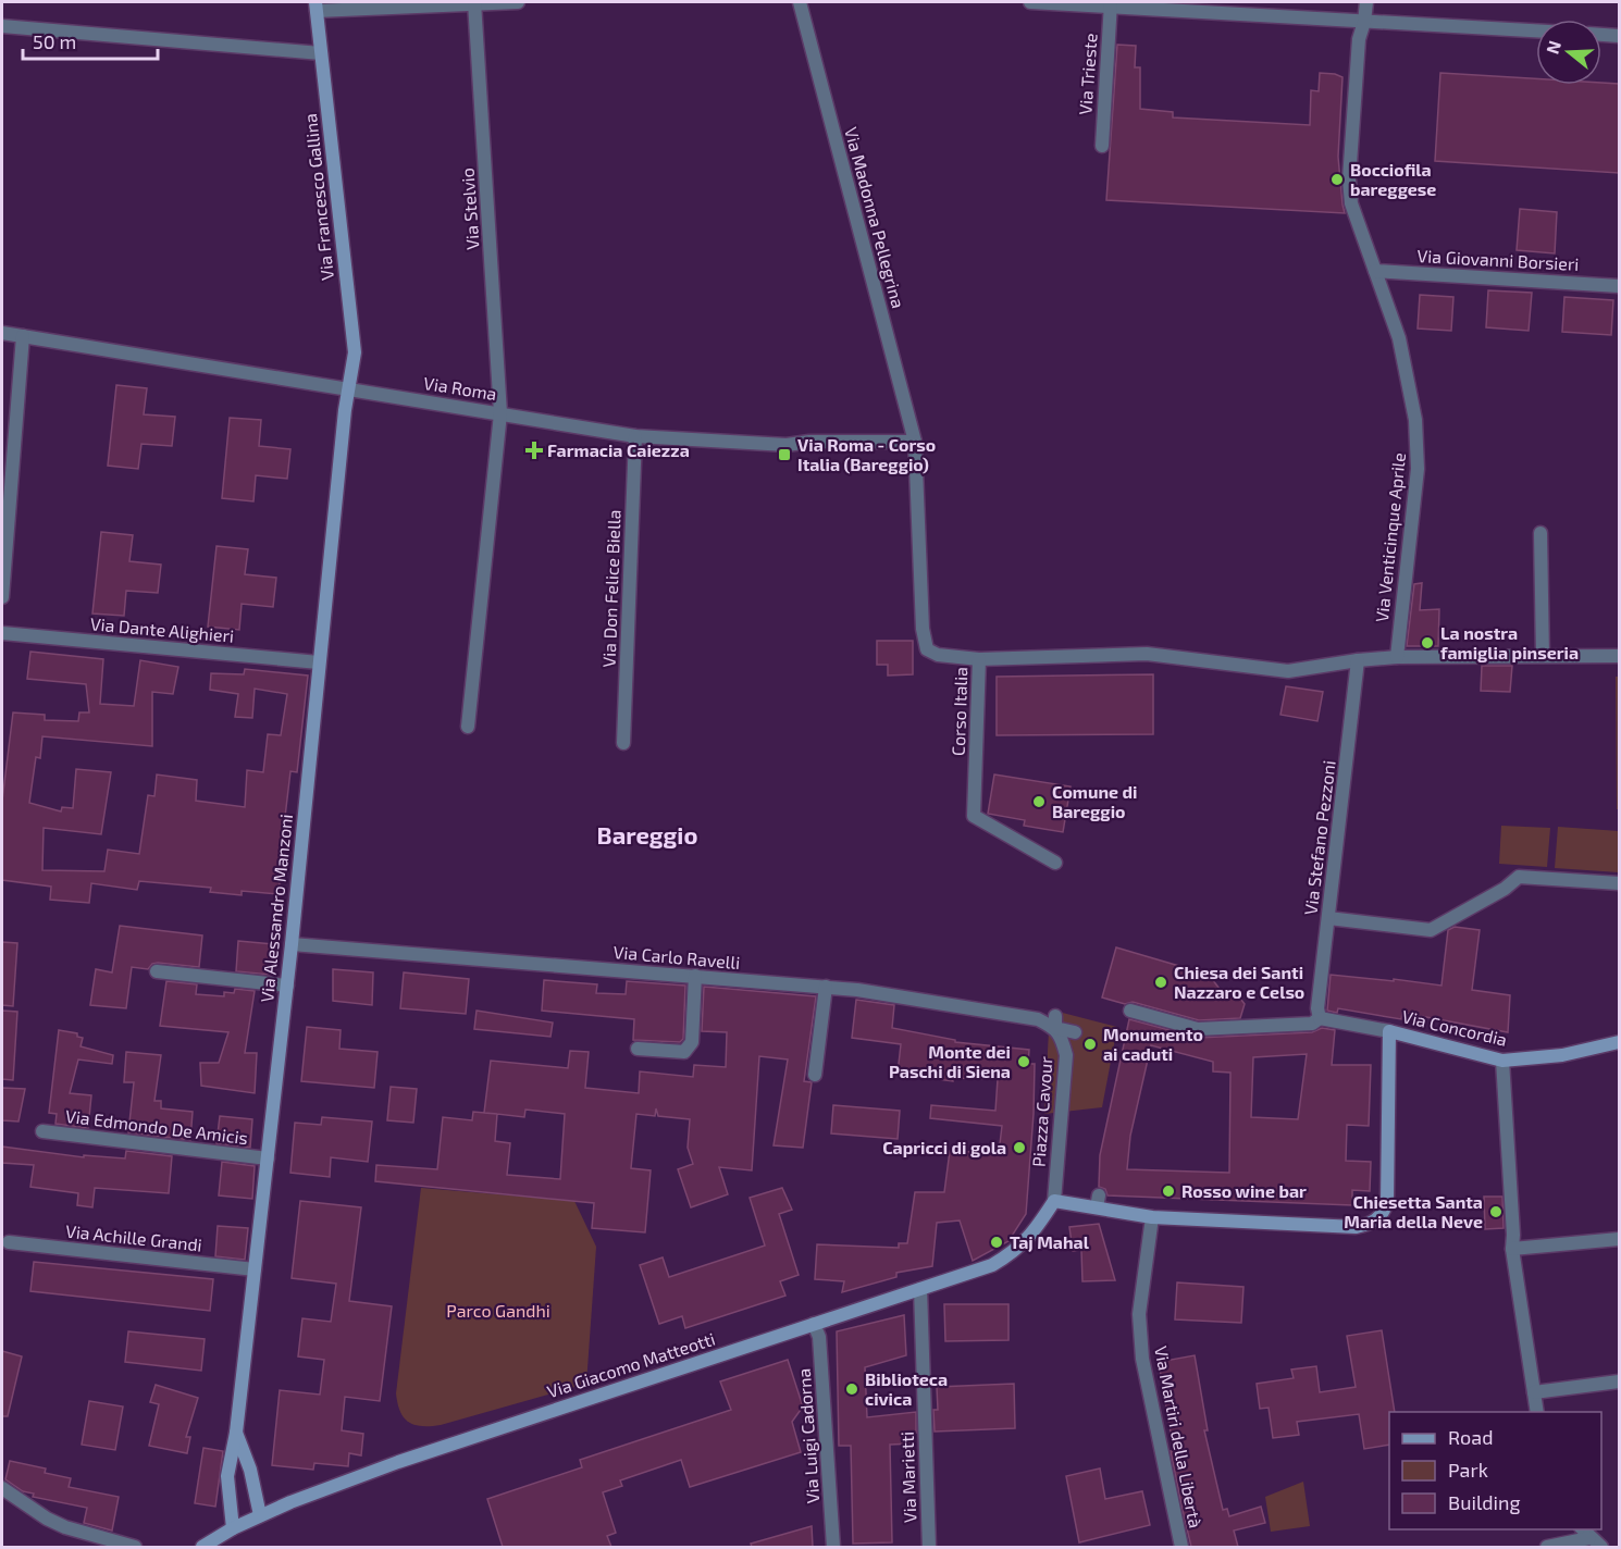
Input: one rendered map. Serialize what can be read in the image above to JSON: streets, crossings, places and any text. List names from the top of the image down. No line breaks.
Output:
{"streets":{"street":["Via Trieste","Via Francesco Gallina","Via Stelvio","Via Madonna Pellegrina","Via Giovanni Borsieri","Via Roma","Via Venticinque Aprile","Via Don Felice Biella","Via Dante Alighieri","Corso Italia","Via Stefano Pezzoni","Via Alessandro Manzoni","Via Carlo Ravelli","Via Concordia","Piazza Cavour","Via Edmondo De Amicis","Via Achille Grandi","Via Giacomo Matteotti","Via Luigi Cadorna","Via Martiri della Libertà","Via Marietti"]},"crossings":[["Via Francesco Gallina","Via Roma"],["Via Francesco Gallina","Via Alessandro Manzoni"],["Via Stelvio","Via Roma"],["Via Madonna Pellegrina","Via Roma"],["Via Madonna Pellegrina","Corso Italia"],["Via Giovanni Borsieri","Via Venticinque Aprile"],["Via Roma","Via Don Felice Biella"],["Via Roma","Corso Italia"],["Via Roma","Via Alessandro Manzoni"],["Via Dante Alighieri","Via Alessandro Manzoni"],["Via Stefano Pezzoni","Via Concordia"],["Via Alessandro Manzoni","Via Carlo Ravelli"],["Via Alessandro Manzoni","Via Edmondo De Amicis"],["Via Alessandro Manzoni","Via Achille Grandi"],["Via Alessandro Manzoni","Via Giacomo Matteotti"],["Via Carlo Ravelli","Piazza Cavour"],["Piazza Cavour","Via Giacomo Matteotti"],["Via Giacomo Matteotti","Via Luigi Cadorna"],["Via Giacomo Matteotti","Via Marietti"]],"districts":["Bareggio"],"parks":["Parco Gandhi"],"places":{"other":["Bocciofila bareggese","La nostra famiglia pinseria","Comune di Bareggio","Chiesa dei Santi Nazzaro e Celso","Monumento ai caduti","Monte dei Paschi di Siena","Capricci di gola","Rosso wine bar","Chiesetta Santa Maria della Neve","Taj Mahal","Biblioteca civica"],"health":["Farmacia Caiezza"],"transit":["Via Roma - Corso Italia (Bareggio)"]},"legend":["Road","Park","Building"],"scale_bar":"50 m","north":"left"}
